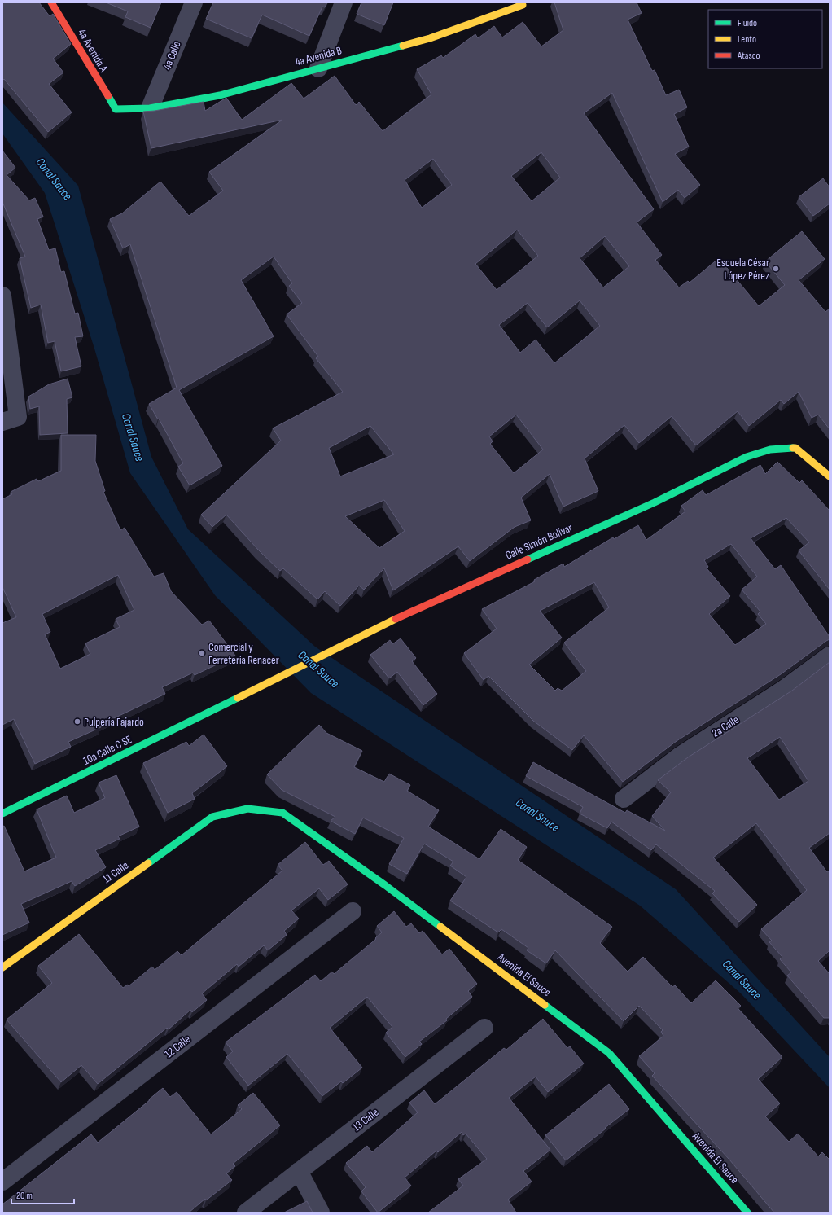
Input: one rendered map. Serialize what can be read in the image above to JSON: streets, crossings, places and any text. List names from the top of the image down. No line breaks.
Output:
{"streets":{"street":["4a Avenida A","4a Calle","4a Avenida B","Calle Simón Bolívar","2a Calle","10a Calle C SE","11 Calle","Avenida El Sauce","12 Calle","13 Calle"]},"crossings":[["4a Avenida A","4a Avenida B"],["4a Calle","4a Avenida B"],["Calle Simón Bolívar","10a Calle C SE"],["11 Calle","Avenida El Sauce"]],"water":["Canal Sauce"],"places":["Escuela César López Pérez","Comercial y Ferretería Renacer","Pulpería Fajardo"],"legend":["Fluido","Lento","Atasco"],"scale_bar":"20 m"}
